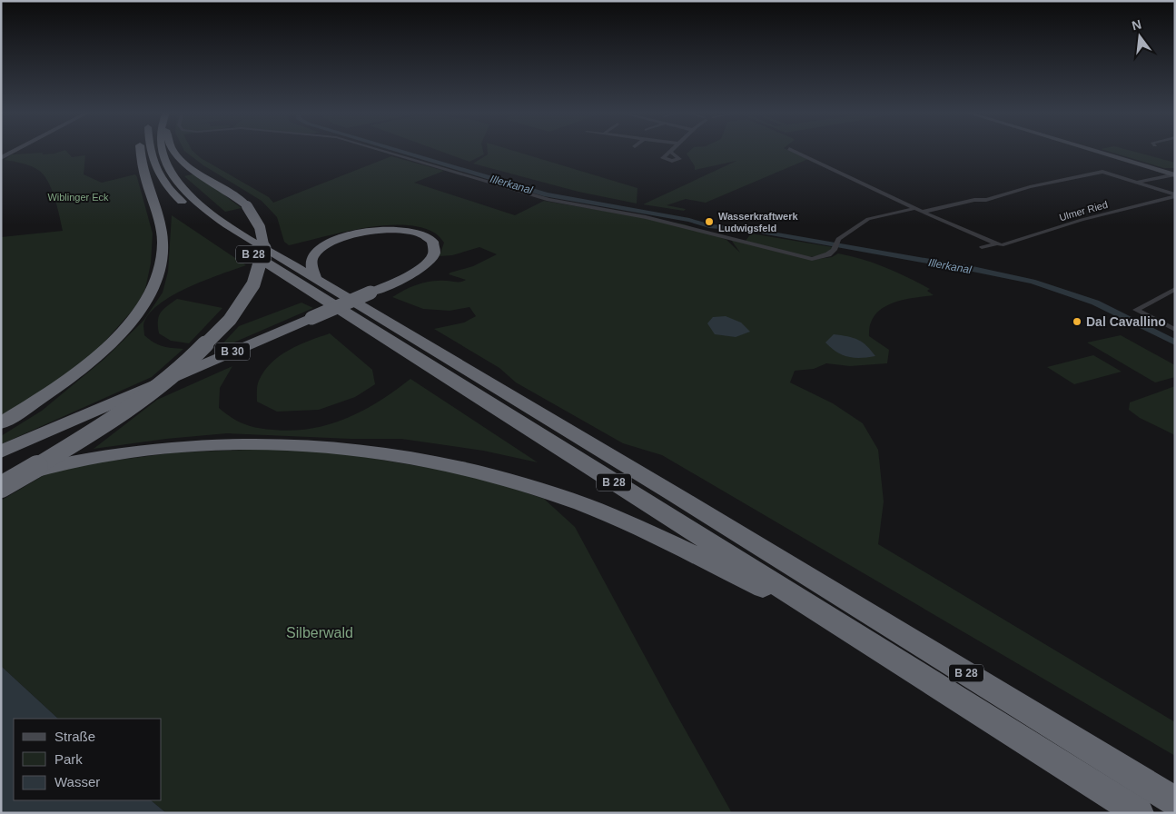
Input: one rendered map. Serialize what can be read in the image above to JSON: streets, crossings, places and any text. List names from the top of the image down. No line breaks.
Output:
{"streets":{"highway":["B 28","B 30"],"street":["Ulmer Ried"]},"crossings":[["B 28","B 30"]],"water":["Illerkanal"],"parks":["Wiblinger Eck","Silberwald"],"places":["Wasserkraftwerk Ludwigsfeld","Dal Cavallino"],"legend":["Straße","Park","Wasser"],"north":"top"}
